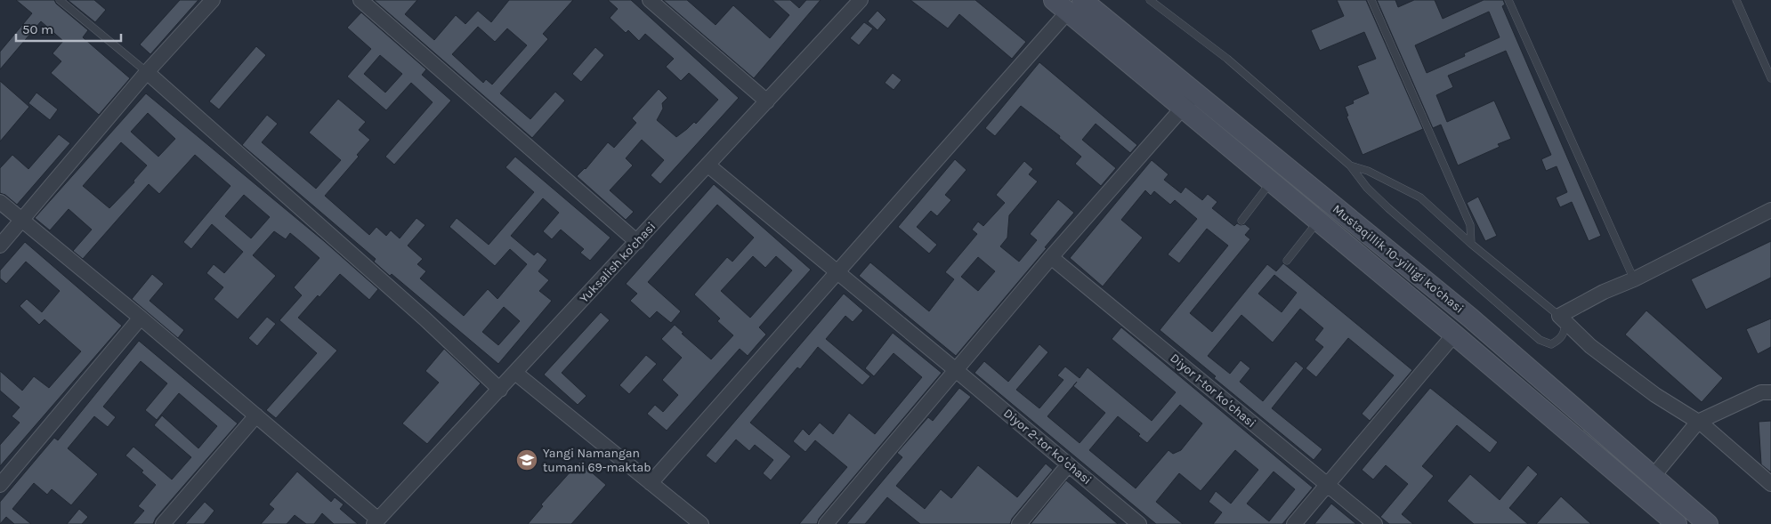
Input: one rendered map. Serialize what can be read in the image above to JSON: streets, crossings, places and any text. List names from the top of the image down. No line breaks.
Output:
{"streets":{"main road":["Mustaqillik 10-yilligi ko'chasi"],"street":["Yuksalish ko'chasi","Diyor 1-tor koʻchasi","Diyor 2-tor koʻchasi"]},"crossings":[["Yuksalish ko'chasi","Diyor 2-tor koʻchasi"]],"places":{"school or university":["Yangi Namangan tumani 69-maktab"]},"scale_bar":"50 m"}
